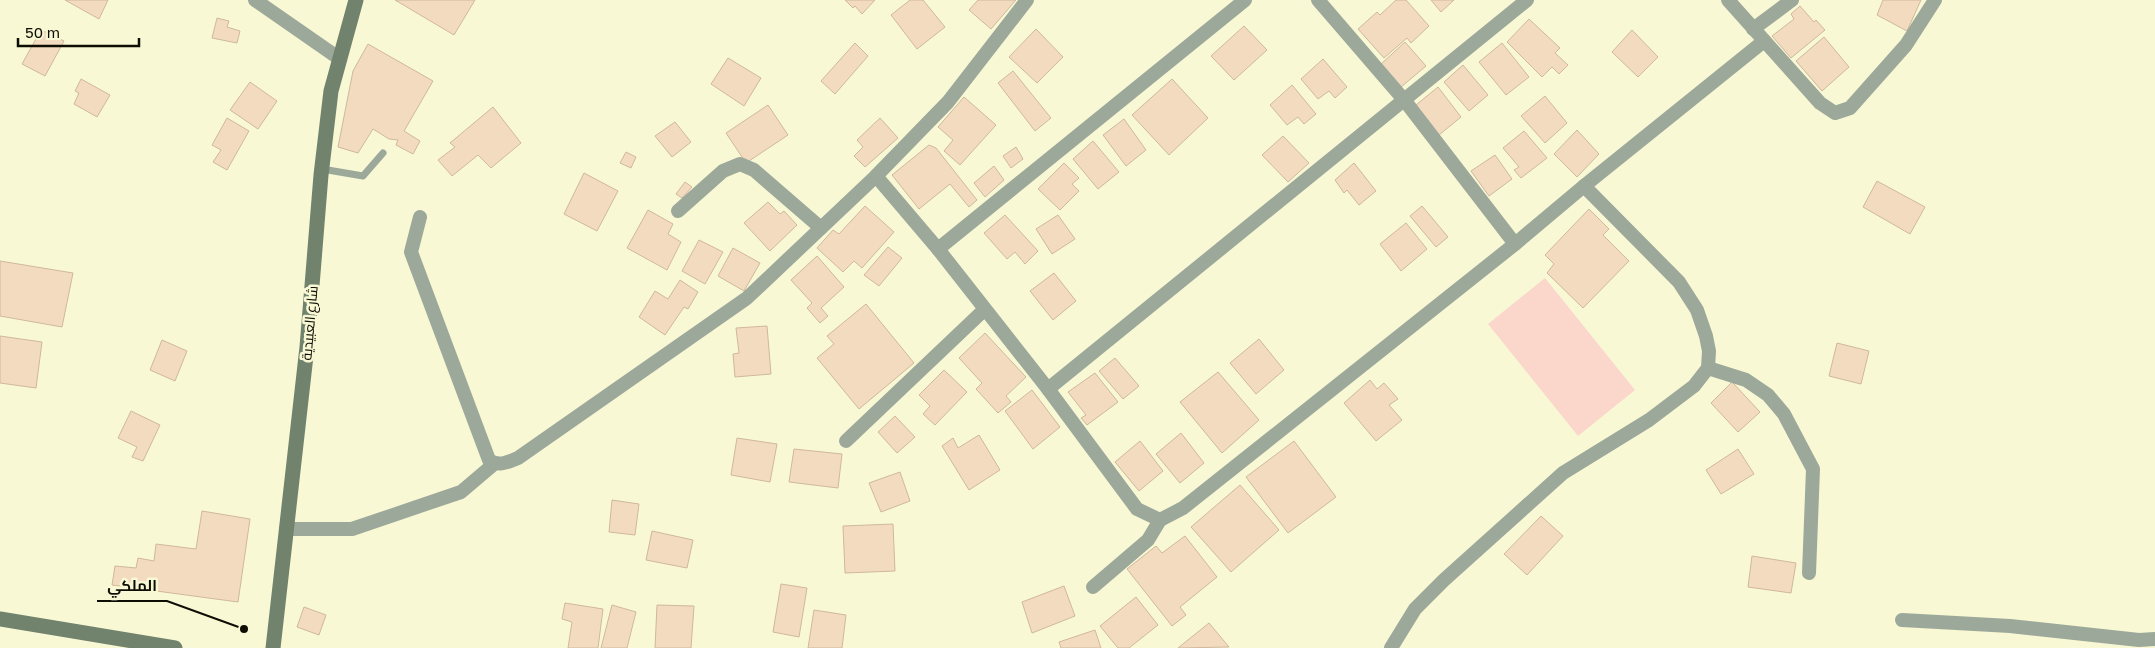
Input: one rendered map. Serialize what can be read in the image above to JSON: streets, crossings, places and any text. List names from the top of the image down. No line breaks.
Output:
{"streets":{"main road":["شارع العبيدية"]},"places":["الملكي"],"scale_bar":"50 m"}
